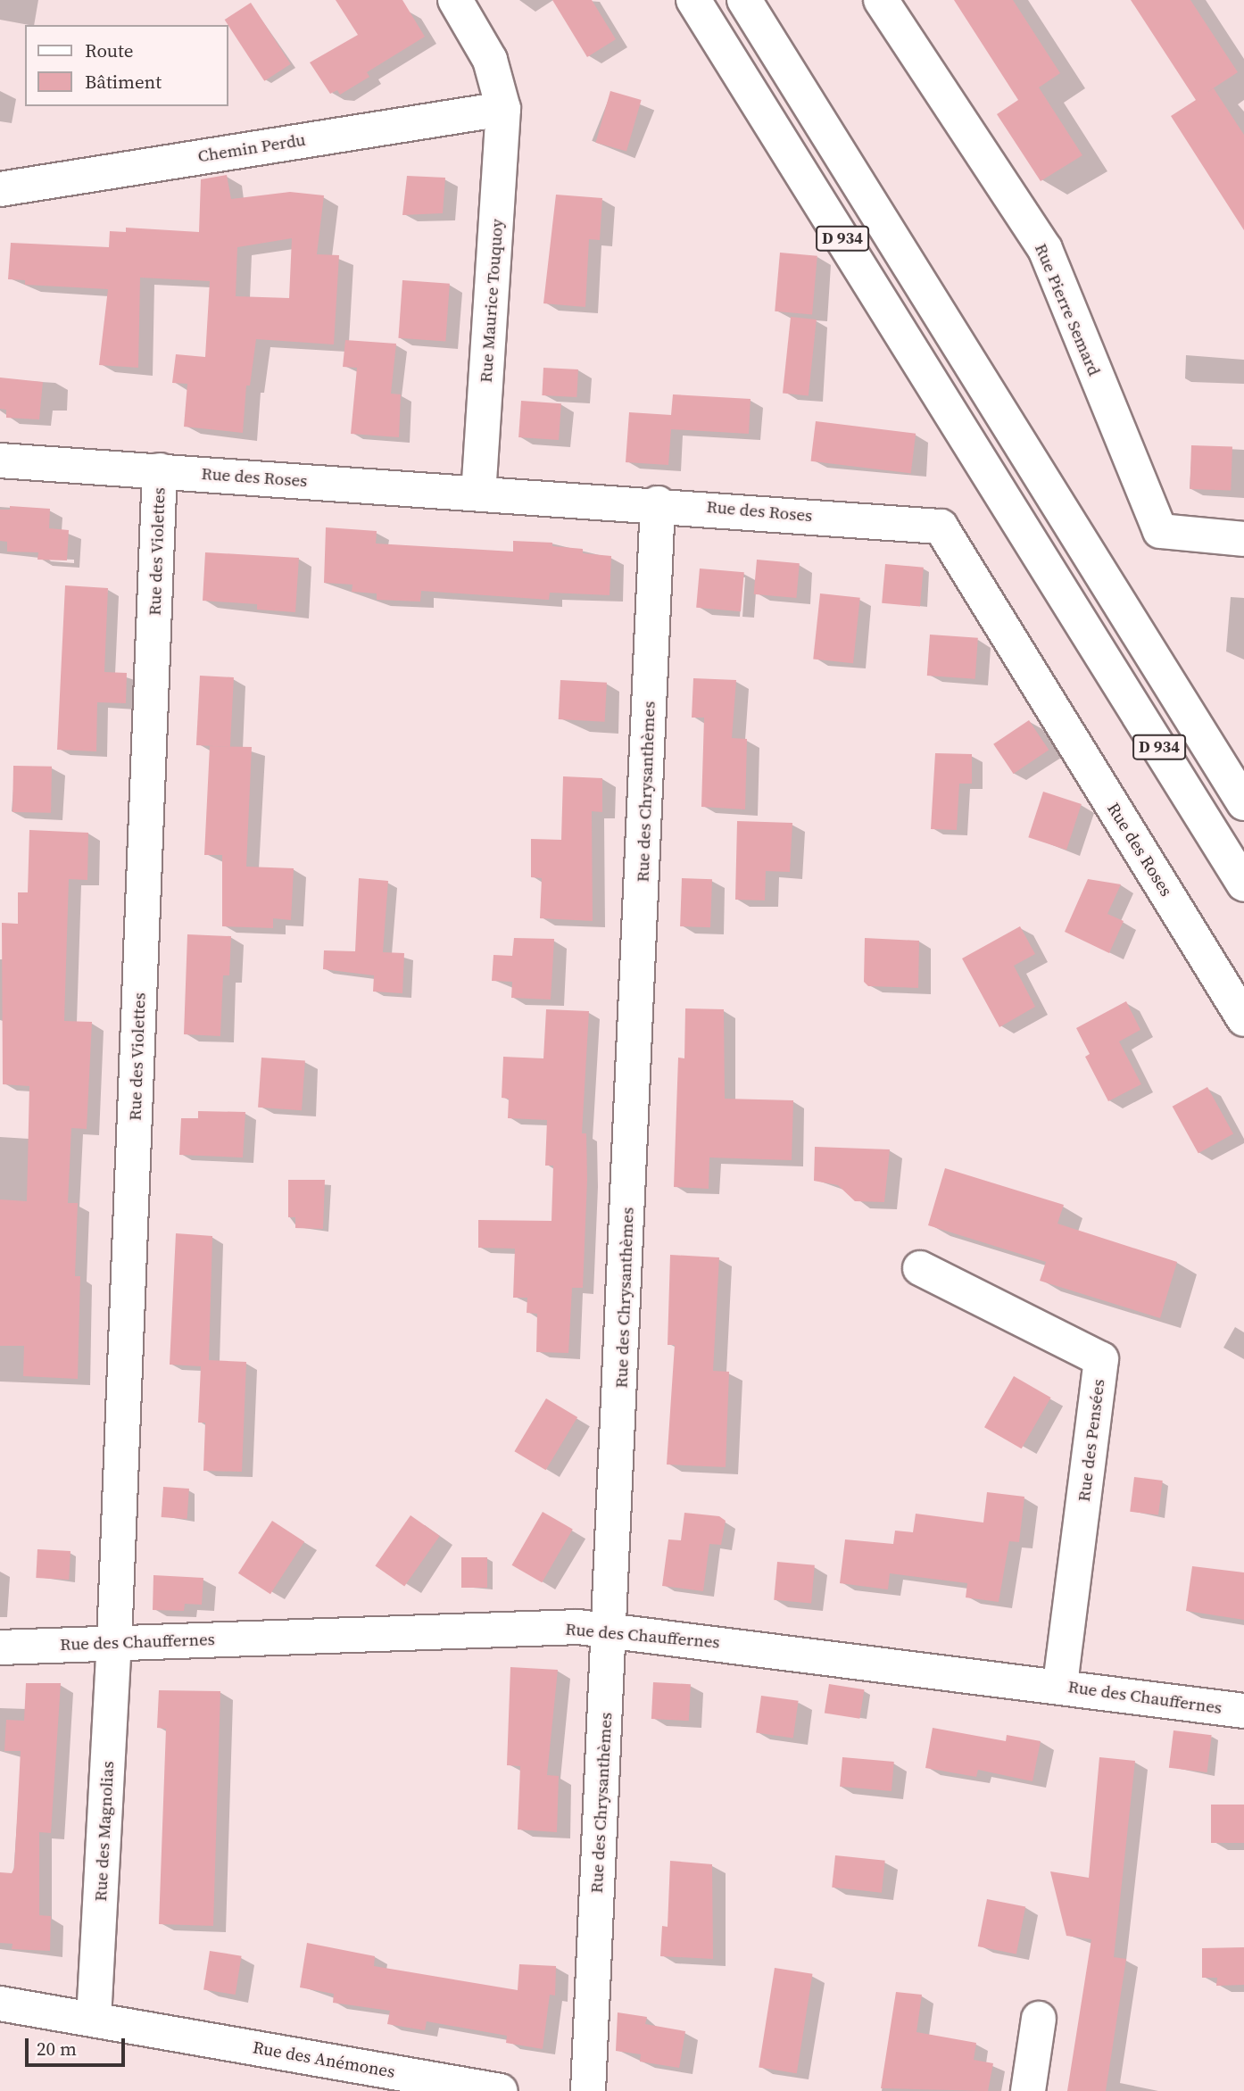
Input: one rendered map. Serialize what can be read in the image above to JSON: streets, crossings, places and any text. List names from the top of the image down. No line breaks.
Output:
{"streets":{"main road":["Chemin Perdu","D 934","Rue Maurice Touquoy","Rue Pierre Semard","Rue des Roses","Rue des Violettes","Rue des Chrysanthèmes","Rue des Pensées","Rue des Chauffernes","Rue des Magnolias","Rue des Anémones"]},"crossings":[["Chemin Perdu","Rue Maurice Touquoy"],["Rue Maurice Touquoy","Rue des Roses"],["Rue des Roses","Rue des Violettes"],["Rue des Roses","Rue des Chrysanthèmes"],["Rue des Violettes","Rue des Chauffernes"],["Rue des Violettes","Rue des Magnolias"],["Rue des Chrysanthèmes","Rue des Chauffernes"],["Rue des Pensées","Rue des Chauffernes"],["Rue des Chauffernes","Rue des Magnolias"],["Rue des Magnolias","Rue des Anémones"]],"legend":["Route","Bâtiment"],"scale_bar":"20 m"}
